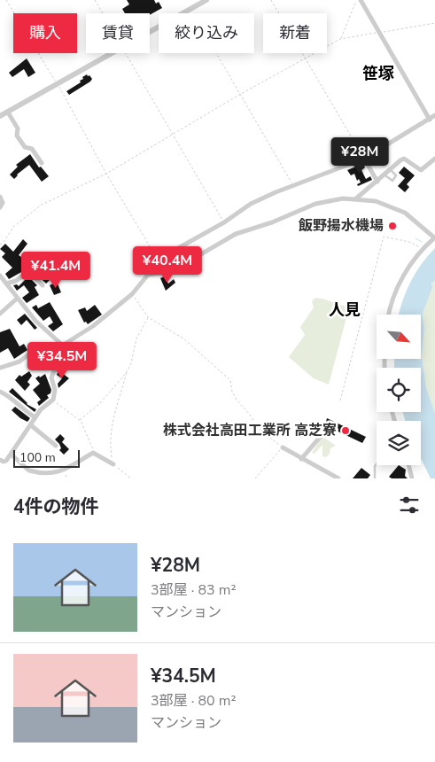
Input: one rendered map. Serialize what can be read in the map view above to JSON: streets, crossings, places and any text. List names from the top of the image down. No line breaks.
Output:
{"districts":["笹塚","人見"],"places":["飯野揚水機場","株式会社高田工業所 高芝寮"],"scale_bar":"100 m","north":"bottom right","page":{"chip":["購入","賃貸","絞り込み","新着"],"price":["¥28M","¥40.4M","¥41.4M","¥34.5M"],"scale":"100 m","heading":"4件の物件","list":[{"name":"¥28M","note":"3部屋 · 83 m² · マンション"},{"name":"¥34.5M","note":"3部屋 · 80 m² · マンション"}]}}
